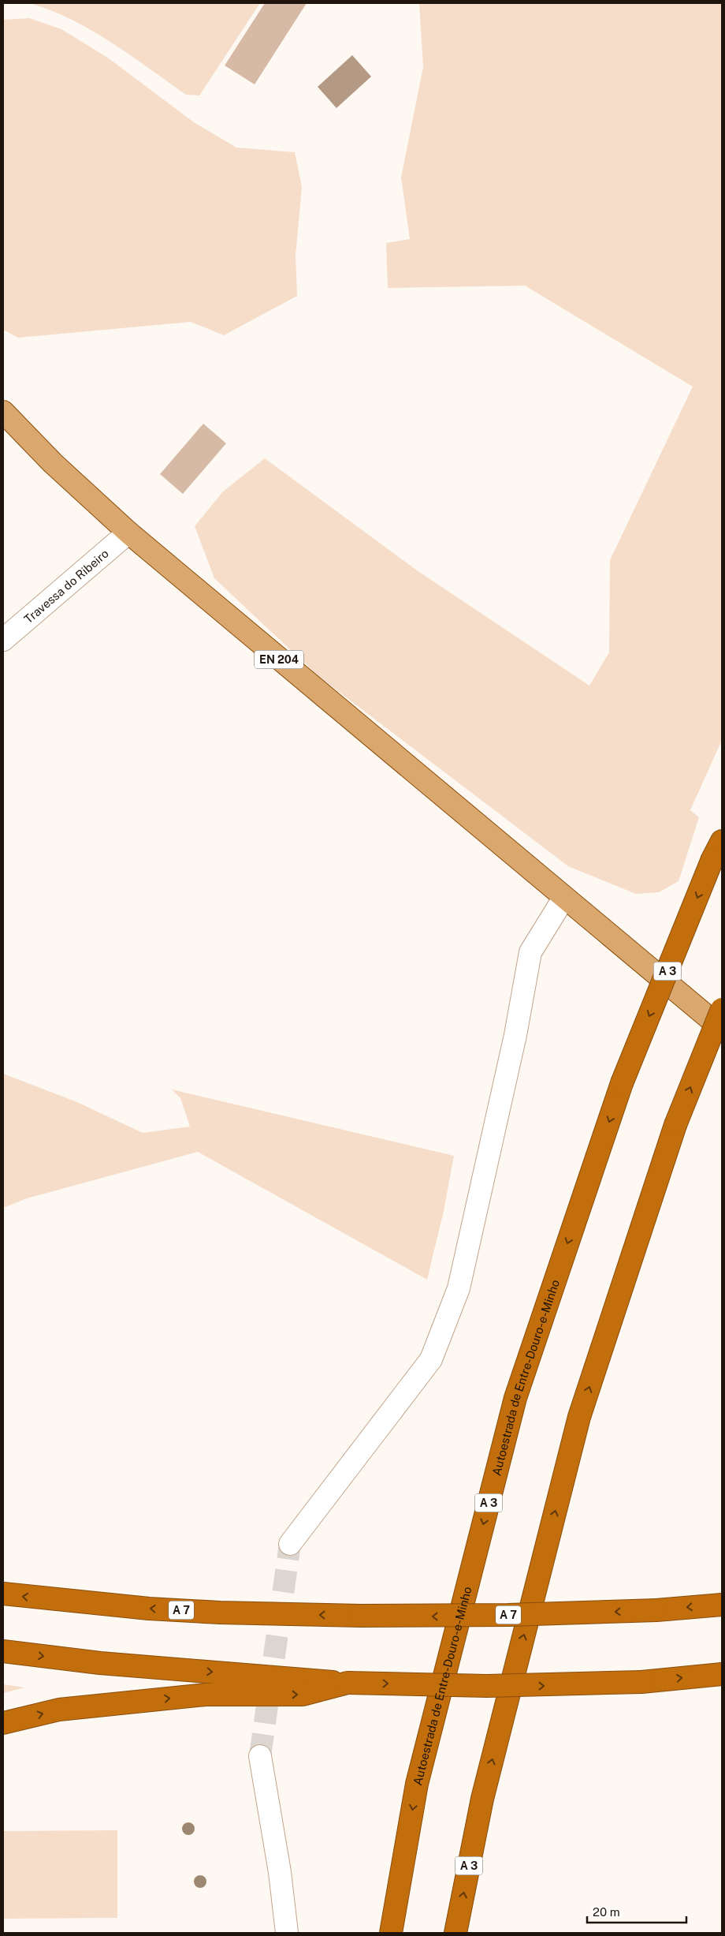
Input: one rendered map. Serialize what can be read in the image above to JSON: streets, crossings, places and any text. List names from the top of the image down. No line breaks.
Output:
{"streets":{"highway":["A 3","Autoestrada de Entre-Douro-e-Minho","A 7"],"main road":["EN 204"],"street":["Travessa do Ribeiro"]},"crossings":[["Travessa do Ribeiro","EN 204"]],"scale_bar":"20 m"}
